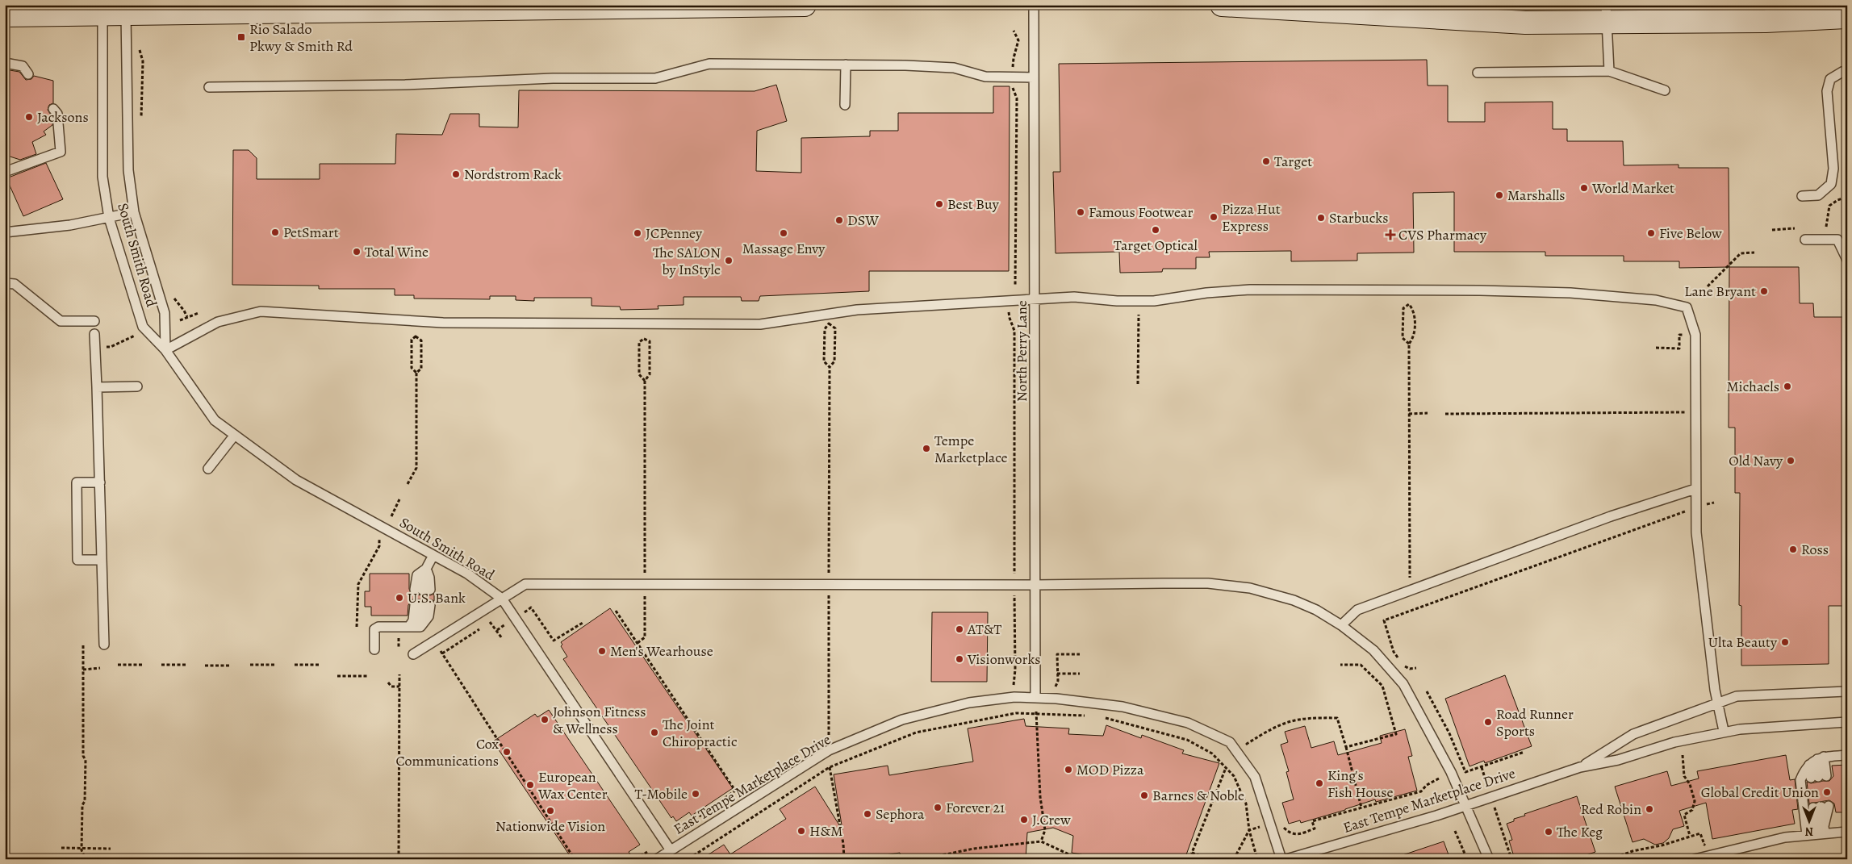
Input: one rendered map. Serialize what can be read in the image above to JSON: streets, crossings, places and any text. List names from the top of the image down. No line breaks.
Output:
{"streets":{"lane":["South Smith Road","North Perry Lane","East Tempe Marketplace Drive"]},"crossings":[["South Smith Road","East Tempe Marketplace Drive"],["North Perry Lane","East Tempe Marketplace Drive"]],"places":{"transit":["Rio Salado Pkwy & Smith Rd"],"other":["Jacksons","Target","Nordstrom Rack","World Market","Marshalls","Best Buy","Famous Footwear","Pizza Hut Express","Starbucks","DSW","Target Optical","PetSmart","JCPenney","Massage Envy","Five Below","Total Wine","The SALON by InStyle","Lane Bryant","Michaels","Tempe Marketplace","Old Navy","Ross","U.S. Bank","AT&T","Ulta Beauty","Men's Wearhouse","Visionworks","Johnson Fitness & Wellness","Road Runner Sports","The Joint Chiropractic","Cox Communications","MOD Pizza","King's Fish House","European Wax Center","Global Credit Union","T-Mobile","Barnes & Noble","Forever 21","Red Robin","Nationwide Vision","Sephora","J.Crew","H&M","The Keg"],"health":["CVS Pharmacy"]},"north":"bottom"}
